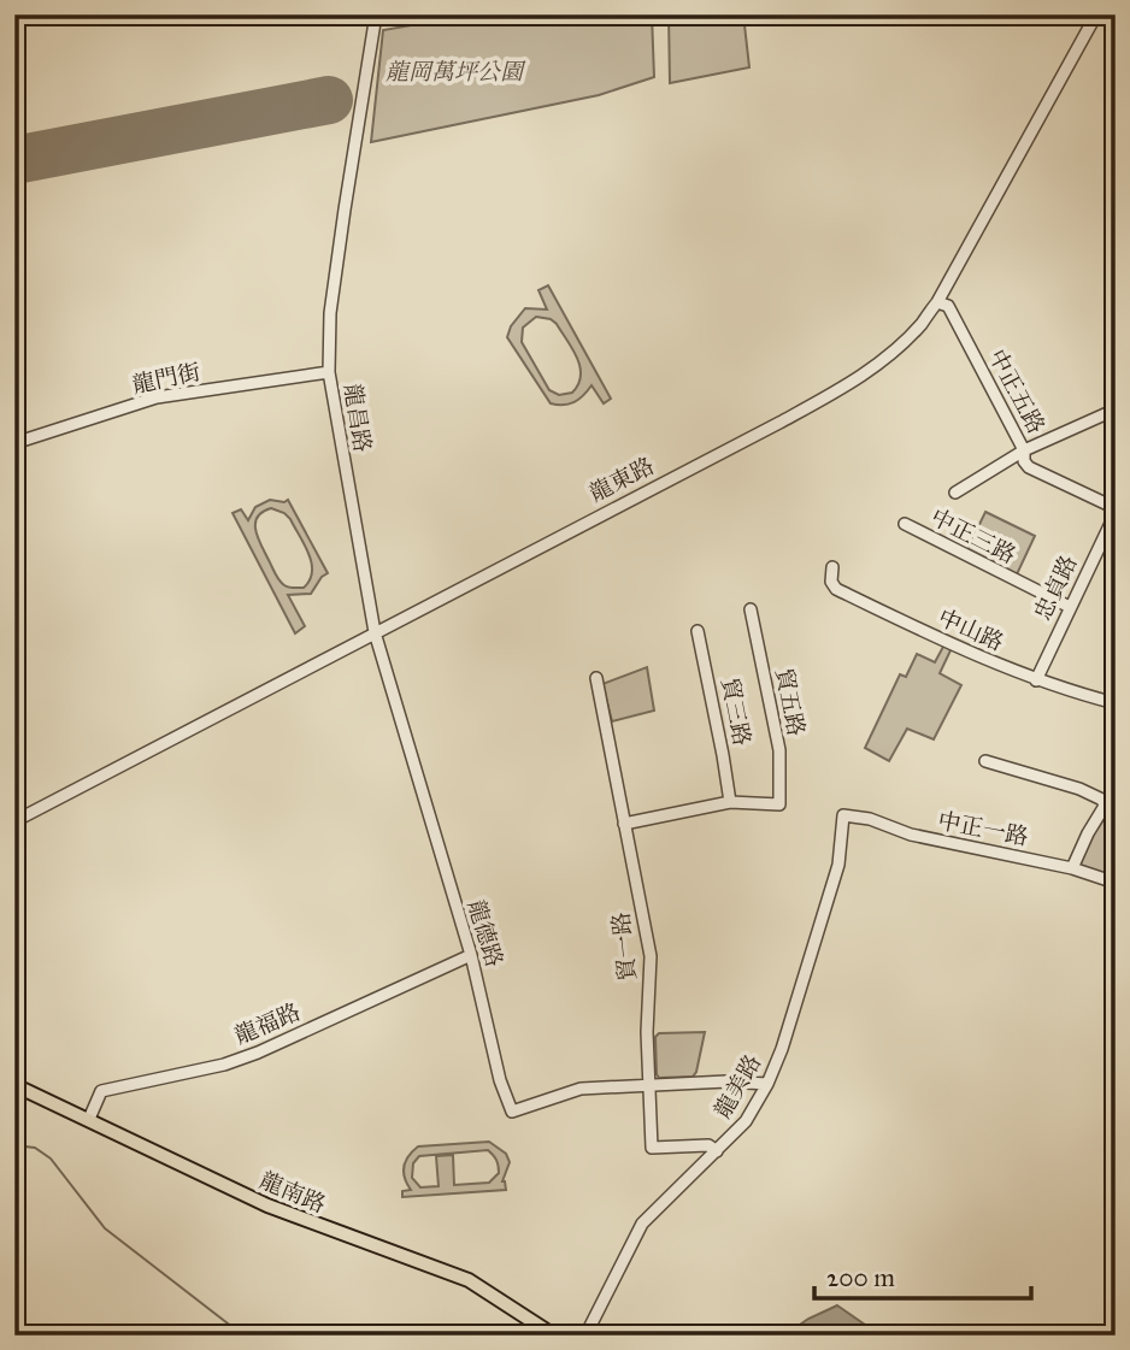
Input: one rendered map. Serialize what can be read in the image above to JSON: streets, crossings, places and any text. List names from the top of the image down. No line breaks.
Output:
{"streets":{"main road":["龍南路"],"street":["龍門街","中正五路","龍昌路","龍東路","中正三路","忠貞路","中山路","貿五路","貿三路","中正一路","龍德路","貿一路","龍福路","龍美路"]},"crossings":[["龍門街","龍昌路"],["中正五路","龍東路"],["中正五路","忠貞路"],["龍昌路","龍東路"],["龍昌路","龍德路"],["龍東路","龍德路"],["中正三路","忠貞路"],["忠貞路","中山路"],["貿五路","貿三路"],["中正一路","龍美路"],["龍德路","貿一路"],["龍德路","龍福路"],["貿一路","龍美路"],["龍福路","龍南路"]],"parks":["龍岡萬坪公園"],"scale_bar":"200 m"}
